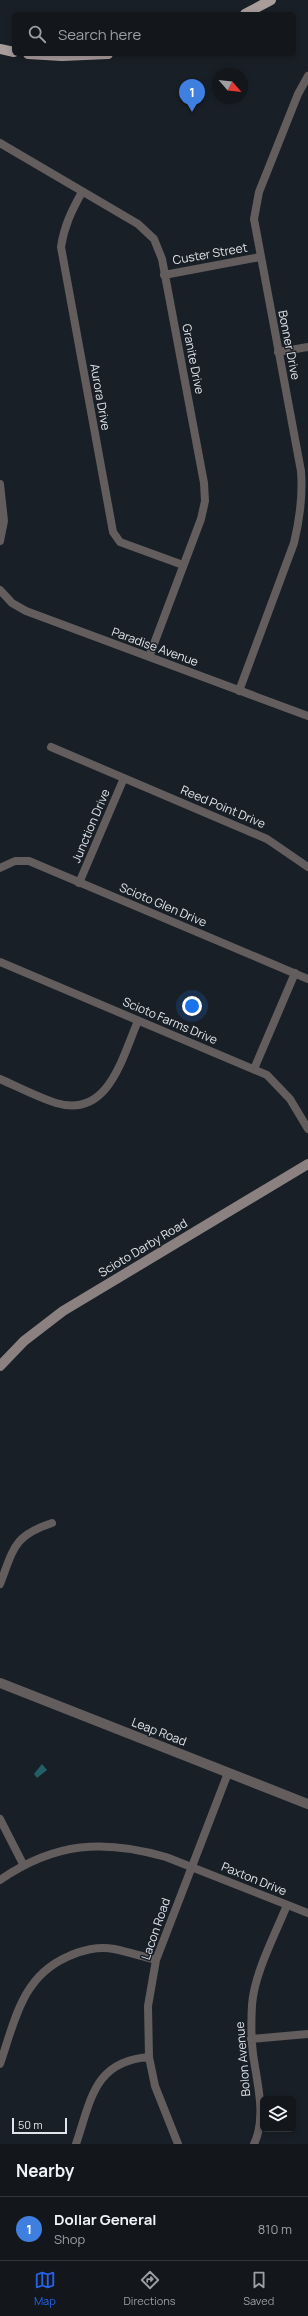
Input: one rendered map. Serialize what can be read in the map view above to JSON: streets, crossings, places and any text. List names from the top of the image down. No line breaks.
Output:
{"streets":{"main road":["Scioto Darby Road"],"street":["Custer Street","Bonner Drive","Granite Drive","Aurora Drive","Paradise Avenue","Reed Point Drive","Junction Drive","Scioto Glen Drive","Scioto Farms Drive","Leap Road","Paxton Drive","Lacon Road","Bolon Avenue"]},"crossings":[["Custer Street","Bonner Drive"],["Custer Street","Granite Drive"],["Bonner Drive","Paradise Avenue"],["Granite Drive","Aurora Drive"],["Granite Drive","Paradise Avenue"],["Reed Point Drive","Junction Drive"],["Junction Drive","Scioto Glen Drive"],["Leap Road","Lacon Road"],["Paxton Drive","Lacon Road"],["Paxton Drive","Bolon Avenue"]],"scale_bar":"50 m","north":"bottom right","page":{"search":"Search here","pins":"1","scale":"50 m","heading":"Nearby","list":[{"mark":"1","name":"Dollar General","note":"Shop","value":"810 m"}],"nav":["Map","Directions","Saved"]}}
